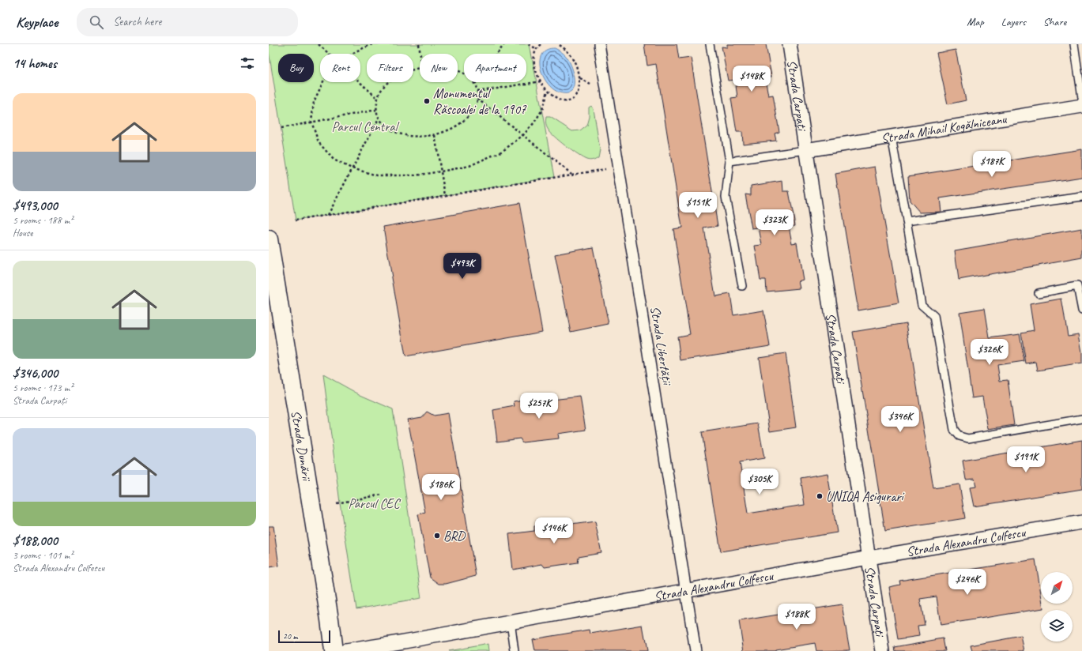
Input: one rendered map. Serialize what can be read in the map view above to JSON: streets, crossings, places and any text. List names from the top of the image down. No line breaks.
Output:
{"streets":{"main road":["Strada Dunării"],"street":["Strada Carpați","Strada Mihail Kogălniceanu","Strada Libertății","Strada Alexandru Colfescu"]},"crossings":[["Strada Carpați","Strada Mihail Kogălniceanu"],["Strada Carpați","Strada Alexandru Colfescu"],["Strada Libertății","Strada Alexandru Colfescu"]],"parks":["Parcul Central","Parcul CEC"],"places":["Monumentul Răscoalei de la 1907","UNIQA Asigurari","BRD"],"scale_bar":"20 m","north":"top right","page":{"header":"Keyplace","search":"Search here","nav":["Map","Layers","Share"],"heading":"14 homes","chip":["Buy","Rent","Filters","New","Apartment"],"price":["$148K","$187K","$151K","$323K","$493K","$326K","$257K","$346K","$191K","$305K","$186K","$146K","$246K","$188K"],"list":[{"name":"$493,000","note":"5 rooms · 188 m² · House"},{"name":"$346,000","note":"5 rooms · 173 m² · Strada Carpați"},{"name":"$188,000","note":"3 rooms · 101 m² · Strada Alexandru Colfescu"}],"scale":"20 m"}}
